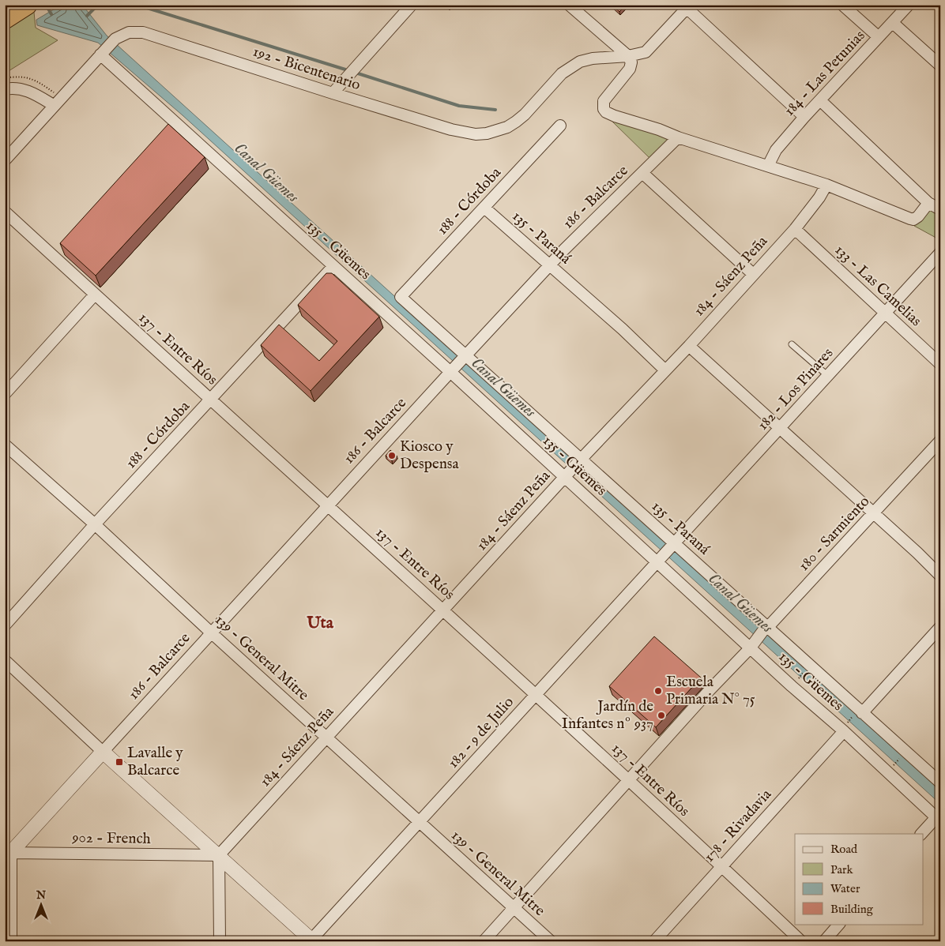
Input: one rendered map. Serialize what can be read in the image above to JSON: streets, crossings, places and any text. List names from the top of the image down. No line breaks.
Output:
{"streets":{"street":["192 - Bicentenario","184 - Las Petunias","186 - Balcarce","188 - Córdoba","135 - Paraná","135 - Güemes","184 - Sáenz Peña","133 - Las Camelias","137 - Entre Ríos","182 - Los Pinares","180 - Sarmiento","139 - General Mitre","182 - 9 de Julio","178 - Rivadavia","902 - French"]},"crossings":[["192 - Bicentenario","135 - Güemes"],["186 - Balcarce","135 - Paraná"],["186 - Balcarce","135 - Güemes"],["186 - Balcarce","137 - Entre Ríos"],["186 - Balcarce","139 - General Mitre"],["188 - Córdoba","135 - Paraná"],["188 - Córdoba","135 - Güemes"],["188 - Córdoba","137 - Entre Ríos"],["188 - Córdoba","139 - General Mitre"],["135 - Paraná","184 - Sáenz Peña"],["135 - Paraná","182 - Los Pinares"],["135 - Paraná","180 - Sarmiento"],["135 - Paraná","182 - 9 de Julio"],["135 - Güemes","184 - Sáenz Peña"],["135 - Güemes","180 - Sarmiento"],["135 - Güemes","182 - 9 de Julio"],["135 - Güemes","178 - Rivadavia"],["184 - Sáenz Peña","133 - Las Camelias"],["184 - Sáenz Peña","137 - Entre Ríos"],["184 - Sáenz Peña","139 - General Mitre"],["184 - Sáenz Peña","902 - French"],["133 - Las Camelias","182 - Los Pinares"],["137 - Entre Ríos","180 - Sarmiento"],["137 - Entre Ríos","182 - 9 de Julio"],["137 - Entre Ríos","178 - Rivadavia"],["182 - Los Pinares","182 - 9 de Julio"],["180 - Sarmiento","139 - General Mitre"],["139 - General Mitre","182 - 9 de Julio"]],"districts":["Uta"],"water":["Canal Güemes"],"places":{"other":["Kiosco y Despensa","Escuela Primaria N° 75","Jardín de Infantes nº 937"],"transit":["Lavalle y Balcarce"]},"legend":["Road","Park","Water","Building"],"north":"top"}
